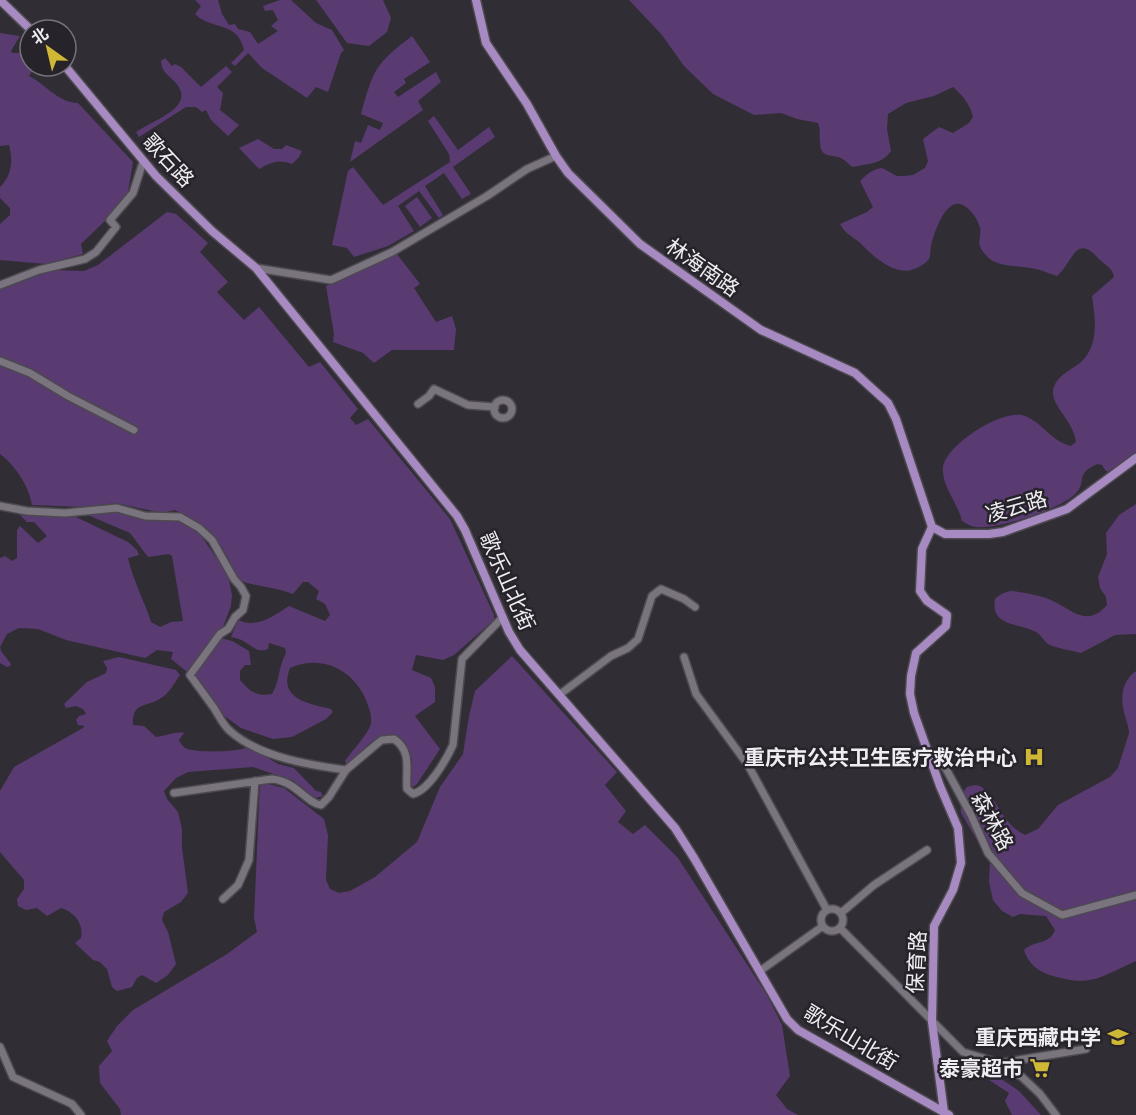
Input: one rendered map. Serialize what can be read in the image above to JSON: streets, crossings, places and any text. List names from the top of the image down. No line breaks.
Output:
{"streets":{"main road":["歌石路","林海南路","凌云路","歌乐山北街","保育路"],"street":["森林路"]},"crossings":[["歌石路","歌乐山北街"],["林海南路","凌云路"],["歌乐山北街","保育路"],["森林路","保育路"]],"places":{"hospital":["重庆市公共卫生医疗救治中心"],"school or university":["重庆西藏中学"],"supermarket":["泰豪超市"]},"north":"top left"}
